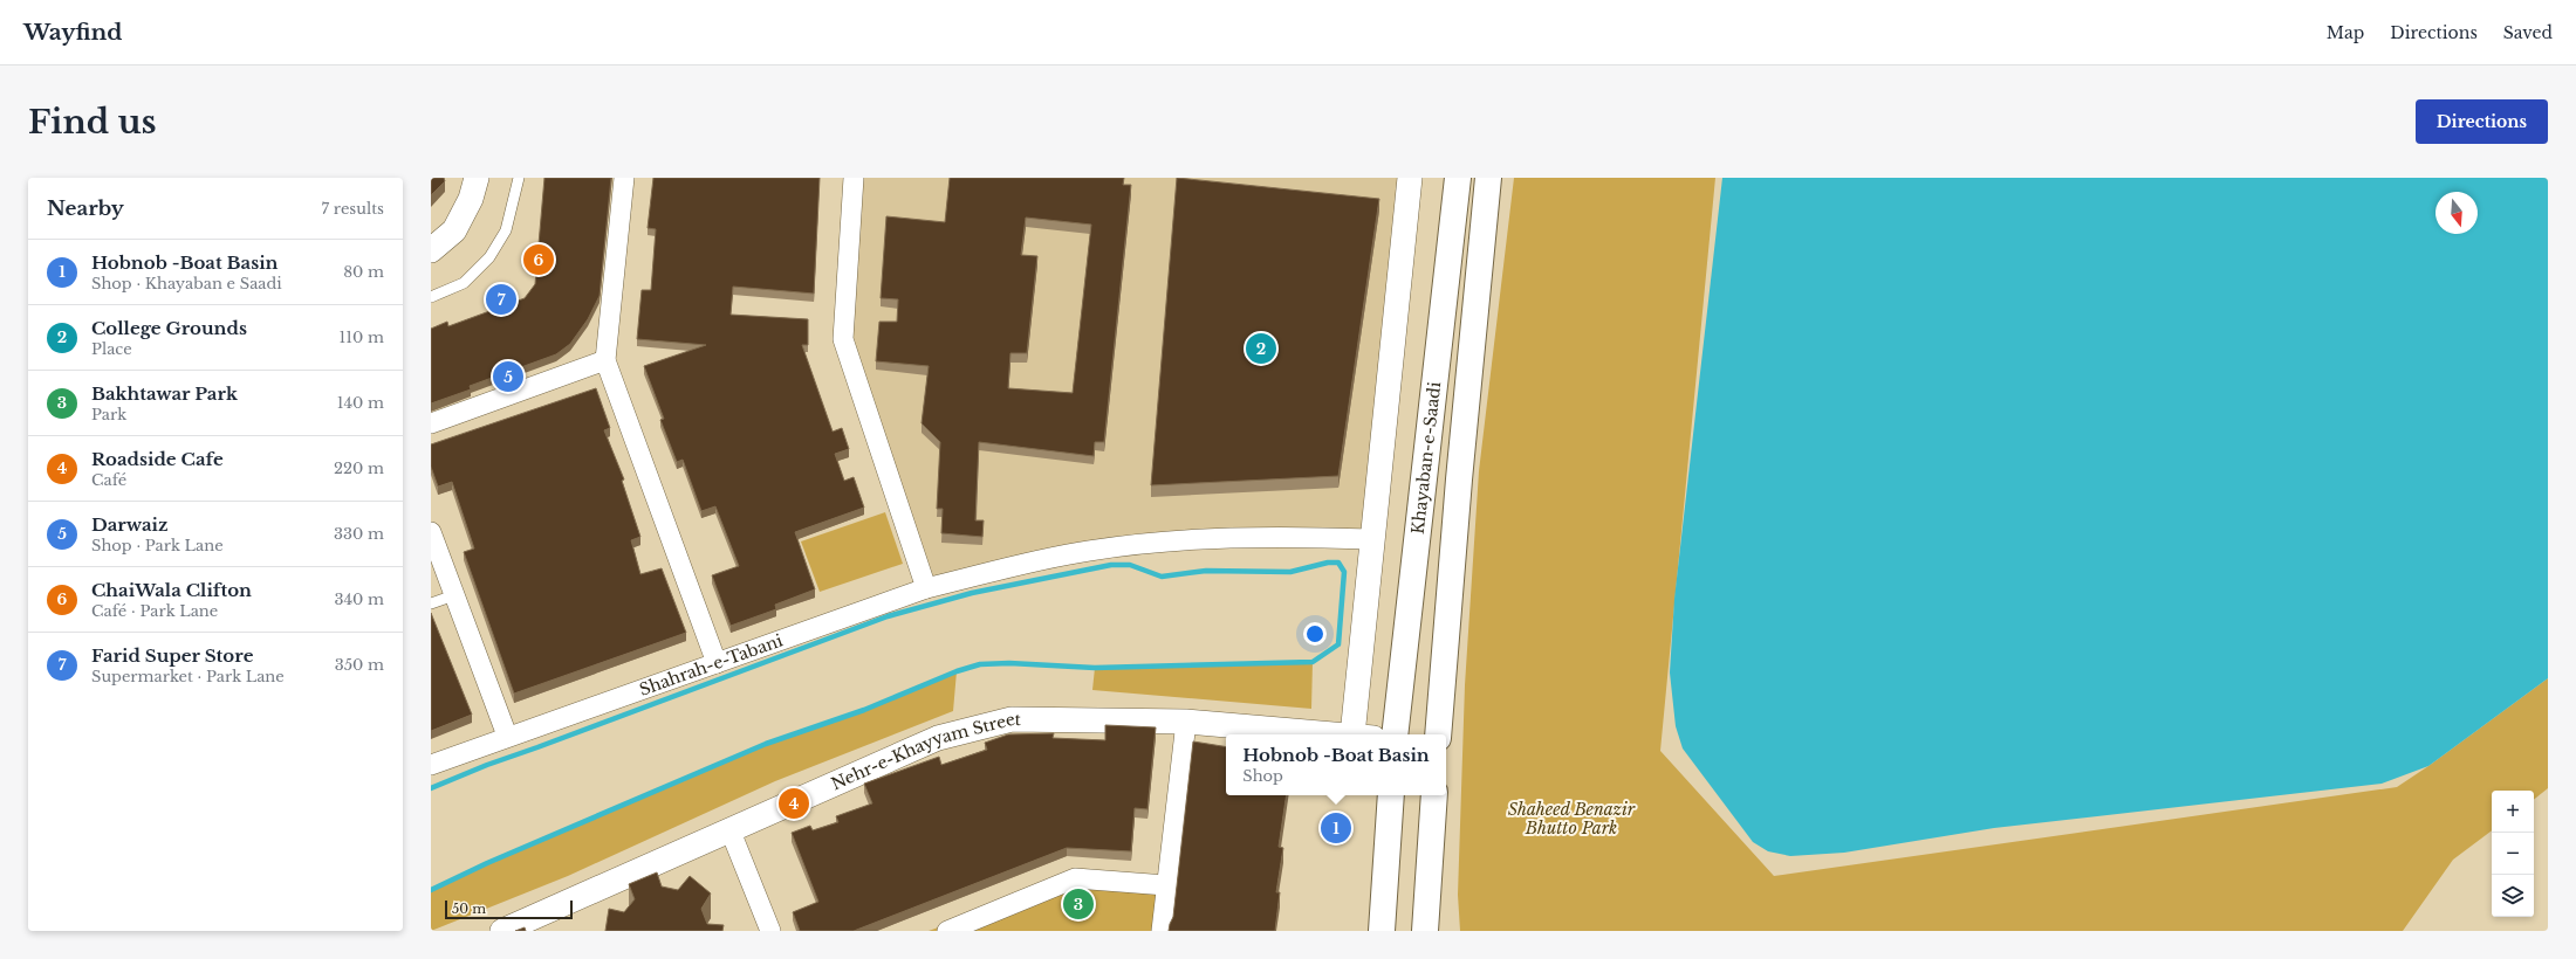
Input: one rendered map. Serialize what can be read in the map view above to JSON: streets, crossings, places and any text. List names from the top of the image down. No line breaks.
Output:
{"streets":{"main road":["Khayaban-e-Saadi"],"street":["Shahrah-e-Tabani","Nehr-e-Khayyam Street"]},"parks":["Shaheed Benazir Bhutto Park"],"scale_bar":"50 m","north":"bottom","page":{"header":"Wayfind","nav":["Map","Directions","Saved"],"buttons":"Directions","title":"Find us","heading":["Nearby","7 results"],"list":[{"mark":"1","name":"Hobnob -Boat Basin","note":"Shop · Khayaban e Saadi","value":"80 m"},{"mark":"2","name":"College Grounds","note":"Place","value":"110 m"},{"mark":"3","name":"Bakhtawar Park","note":"Park","value":"140 m"},{"mark":"4","name":"Roadside Cafe","note":"Café","value":"220 m"},{"mark":"5","name":"Darwaiz","note":"Shop · Park Lane","value":"330 m"},{"mark":"6","name":"ChaiWala Clifton","note":"Café · Park Lane","value":"340 m"},{"mark":"7","name":"Farid Super Store","note":"Supermarket · Park Lane","value":"350 m"}],"pins":["6","7","2","5","4","1","3"],"popup":["Hobnob -Boat Basin","Shop"],"map_buttons":["+","−"],"scale":"50 m"}}
